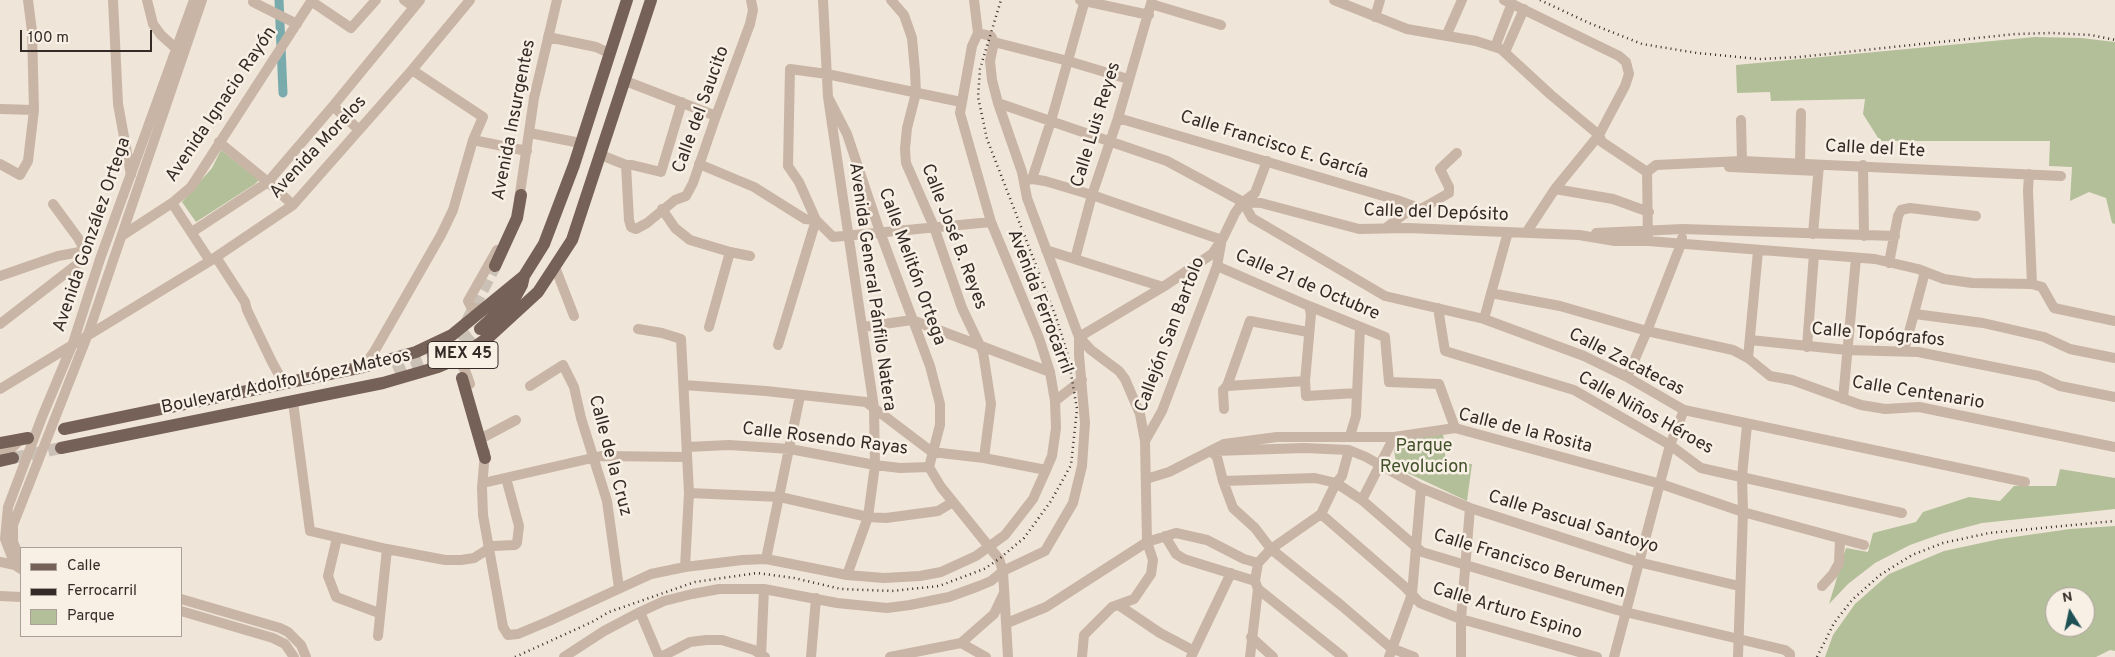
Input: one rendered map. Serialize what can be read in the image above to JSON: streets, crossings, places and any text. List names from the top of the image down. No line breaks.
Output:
{"streets":{"main road":["MEX 45","Boulevard Adolfo López Mateos"],"street":["Avenida Ignacio Rayón","Calle del Saucito","Avenida Insurgentes","Calle Luis Reyes","Calle Francisco E. García","Avenida Morelos","Calle del Ete","Calle del Depósito","Avenida González Ortega","Calle José B. Reyes","Calle Melitón Ortega","Calle 21 de Octubre","Avenida General Pánfilo Natera","Avenida Ferrocarril","Callejón San Bartolo","Calle Topógrafos","Calle Zacatecas","Calle Centenario","Calle Niños Héroes","Calle de la Rosita","Calle Rosendo Rayas","Calle de la Cruz","Calle Pascual Santoyo","Calle Francisco Berumen","Calle Arturo Espino"]},"crossings":[["Avenida Ignacio Rayón","Avenida González Ortega"],["Avenida Insurgentes","Boulevard Adolfo López Mateos"],["Calle Luis Reyes","Calle Francisco E. García"],["Avenida Morelos","Avenida González Ortega"],["Calle del Depósito","Calle Zacatecas"],["Avenida González Ortega","Boulevard Adolfo López Mateos"],["Calle Melitón Ortega","Avenida General Pánfilo Natera"],["Calle Melitón Ortega","Calle Rosendo Rayas"],["Calle 21 de Octubre","Callejón San Bartolo"],["Calle 21 de Octubre","Calle de la Rosita"],["Avenida General Pánfilo Natera","Avenida Ferrocarril"],["Avenida General Pánfilo Natera","Calle Rosendo Rayas"],["Avenida Ferrocarril","Calle de la Cruz"],["Calle Zacatecas","Calle Niños Héroes"],["Calle Rosendo Rayas","Calle de la Cruz"]],"parks":["Parque Revolucion"],"legend":["Calle","Ferrocarril","Parque"],"scale_bar":"100 m","north":"top"}
